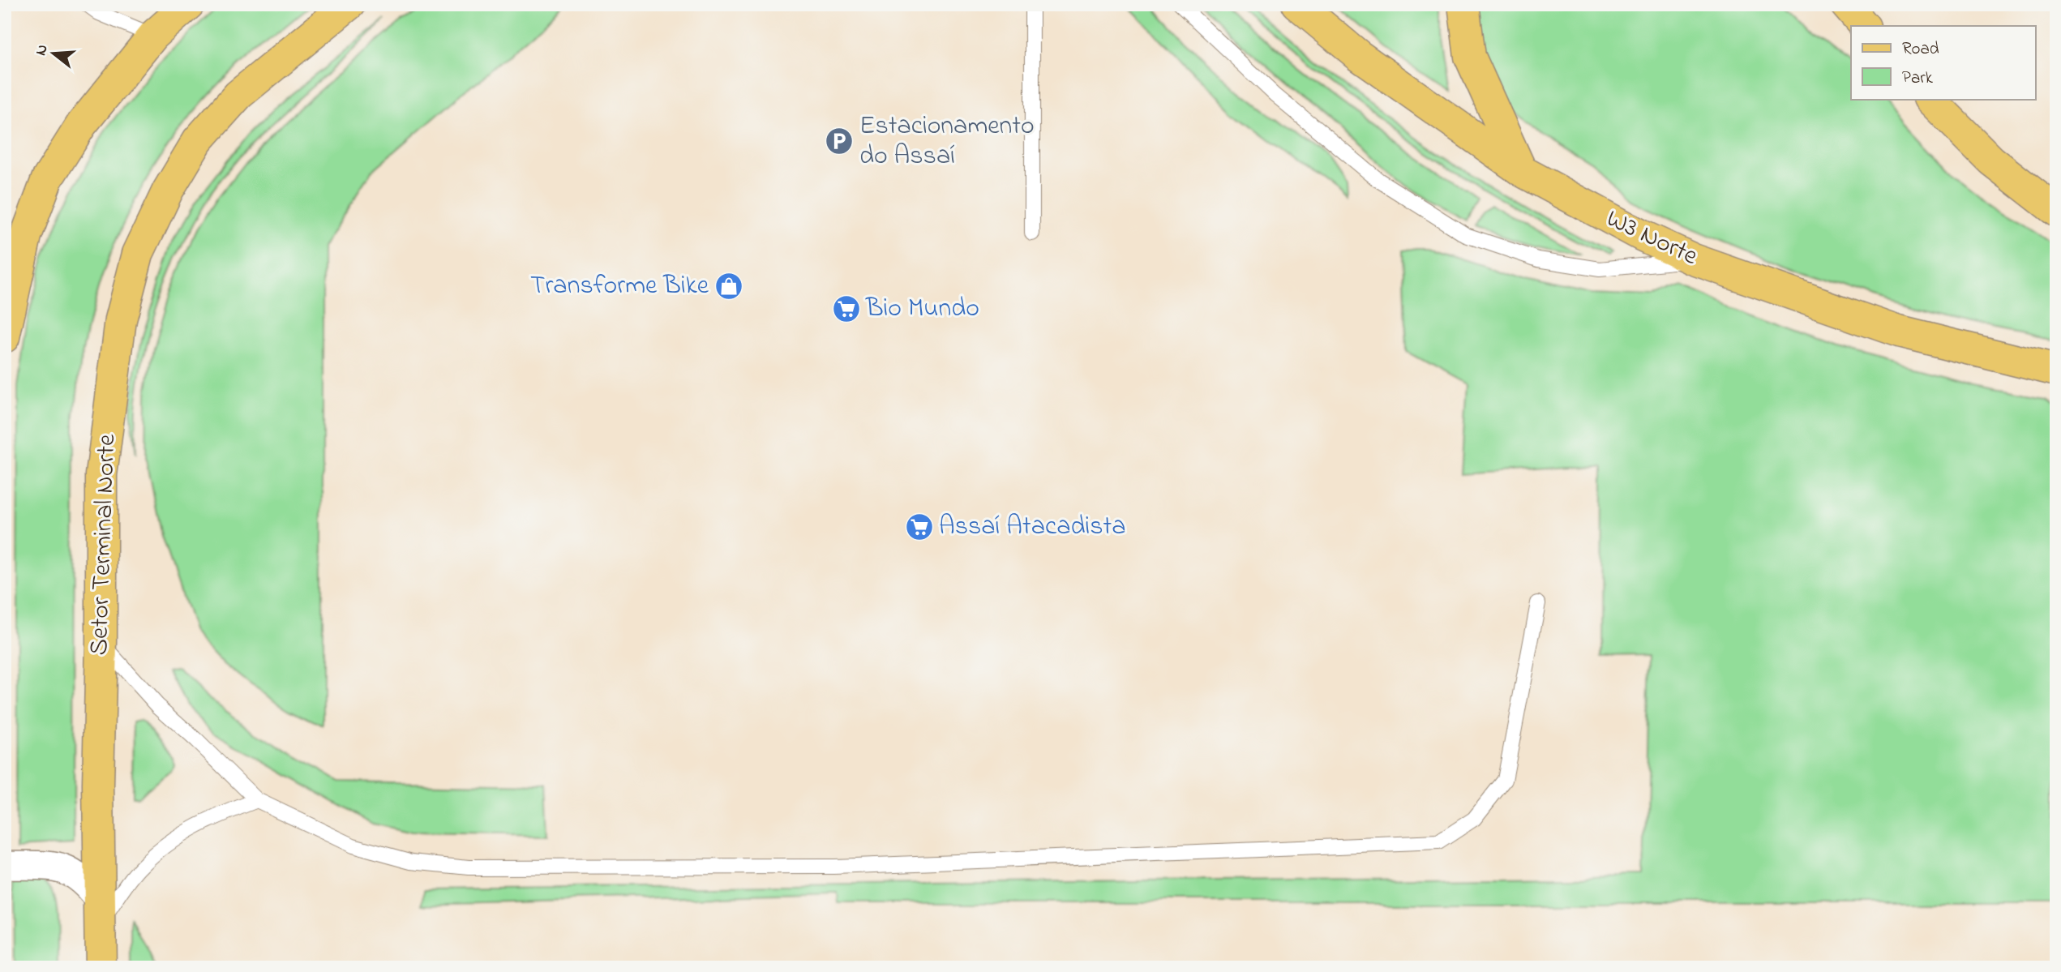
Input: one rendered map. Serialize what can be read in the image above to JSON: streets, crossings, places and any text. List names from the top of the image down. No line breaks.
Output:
{"streets":{"main road":["W3 Norte","Setor Terminal Norte"]},"places":{"parking":["Estacionamento do Assaí"],"shop":["Transforme Bike"],"supermarket":["Bio Mundo","Assaí Atacadista"]},"legend":["Road","Park"],"north":"left"}
